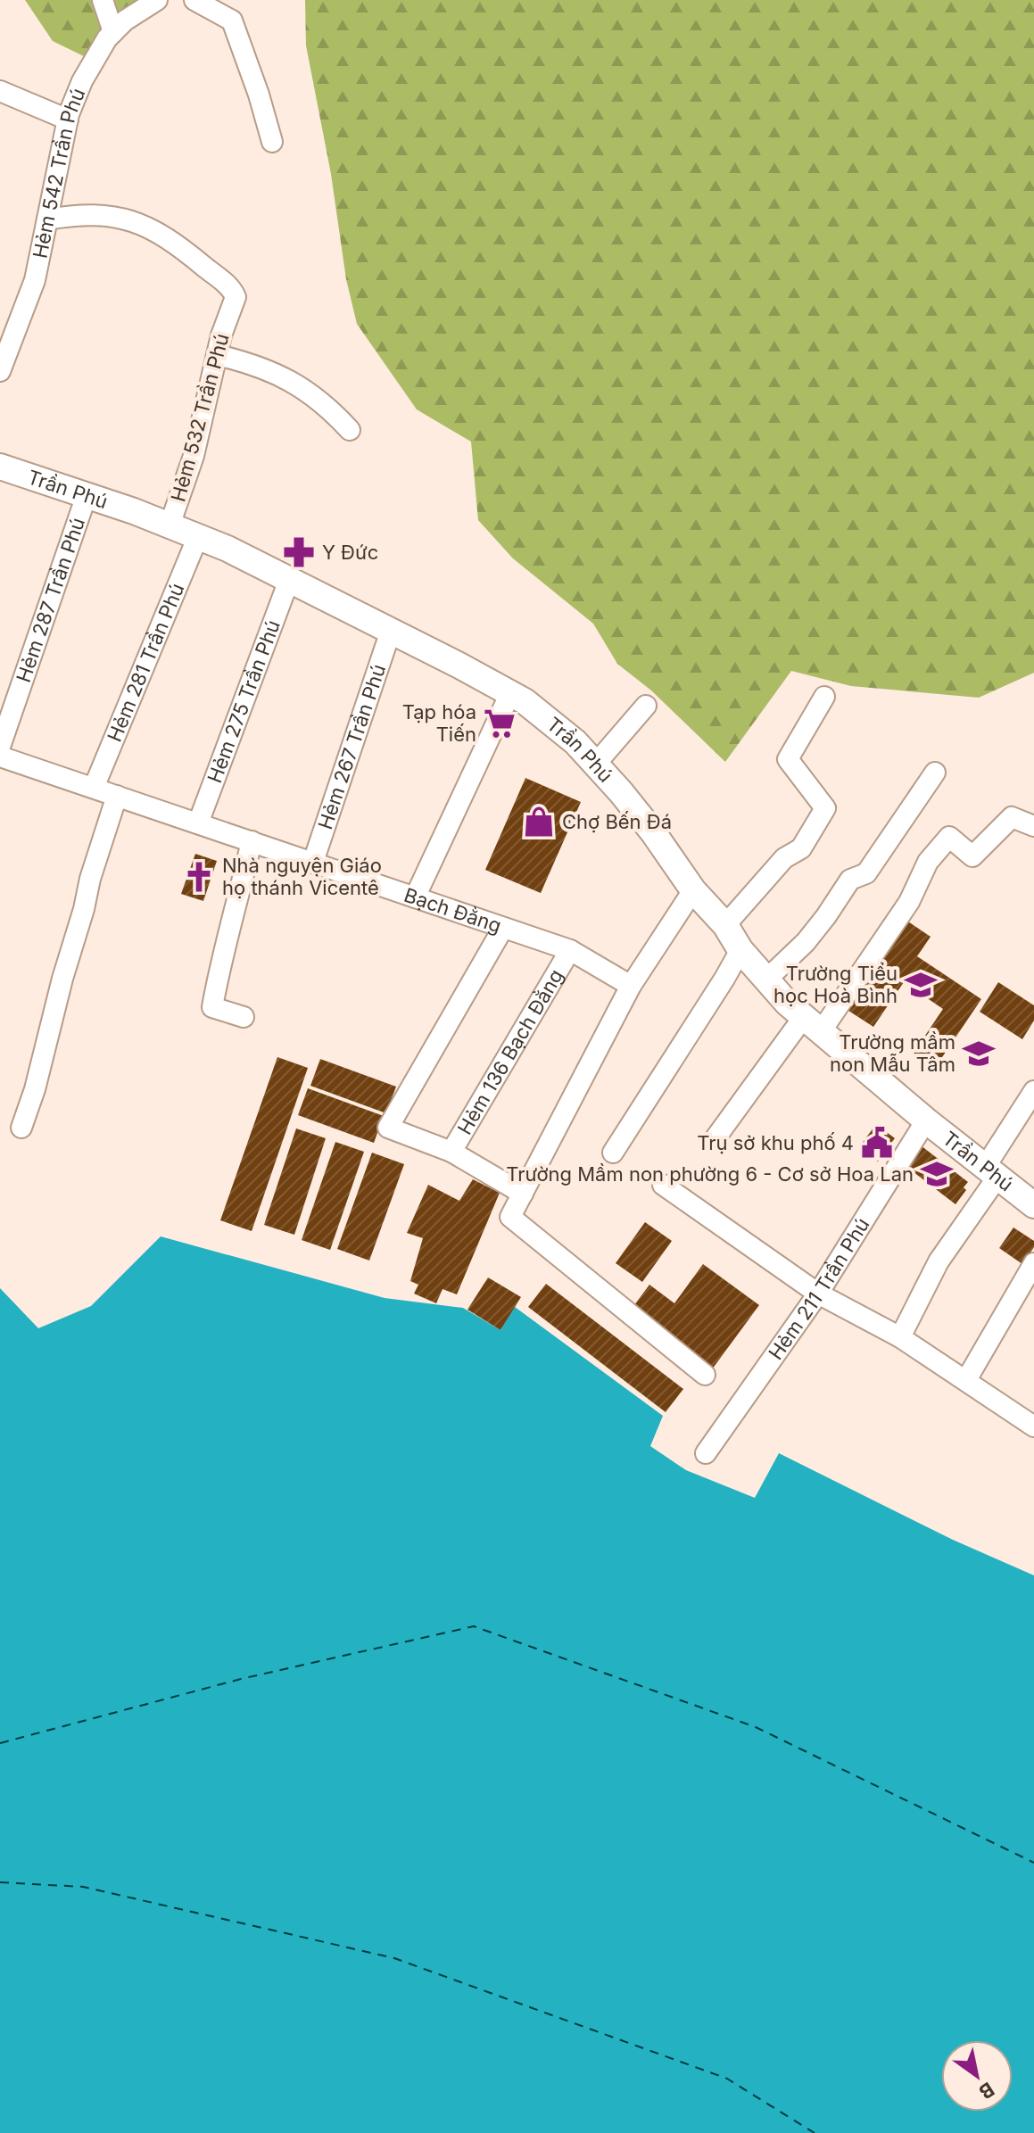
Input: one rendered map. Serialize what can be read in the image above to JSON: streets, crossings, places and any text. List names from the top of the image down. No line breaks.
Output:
{"streets":{"main road":["Trần Phú"],"street":["Hẻm 542 Trần Phú","Hẻm 532 Trần Phú","Hẻm 287 Trần Phú","Hẻm 281 Trần Phú","Hẻm 275 Trần Phú","Hẻm 267 Trần Phú","Bạch Đằng","Hẻm 136 Bạch Đằng","Hẻm 211 Trần Phú"]},"crossings":[["Hẻm 542 Trần Phú","Hẻm 532 Trần Phú"],["Hẻm 532 Trần Phú","Trần Phú"],["Trần Phú","Hẻm 287 Trần Phú"],["Trần Phú","Hẻm 281 Trần Phú"],["Trần Phú","Hẻm 275 Trần Phú"],["Trần Phú","Hẻm 267 Trần Phú"],["Trần Phú","Hẻm 211 Trần Phú"],["Hẻm 281 Trần Phú","Bạch Đằng"],["Hẻm 275 Trần Phú","Bạch Đằng"],["Hẻm 267 Trần Phú","Bạch Đằng"],["Bạch Đằng","Hẻm 136 Bạch Đằng"]],"places":{"pharmacy":["Y Đức"],"supermarket":["Tạp hóa Tiến"],"shop":["Chợ Bến Đá"],"church":["Nhà nguyện Giáo họ thánh Vicentê"],"school or university":["Trường Tiểu học Hoà Bình","Trường mầm non Mẫu Tâm","Trường Mầm non phường 6 - Cơ sở Hoa Lan"],"public building":["Trụ sở khu phố 4"]},"north":"bottom right"}
